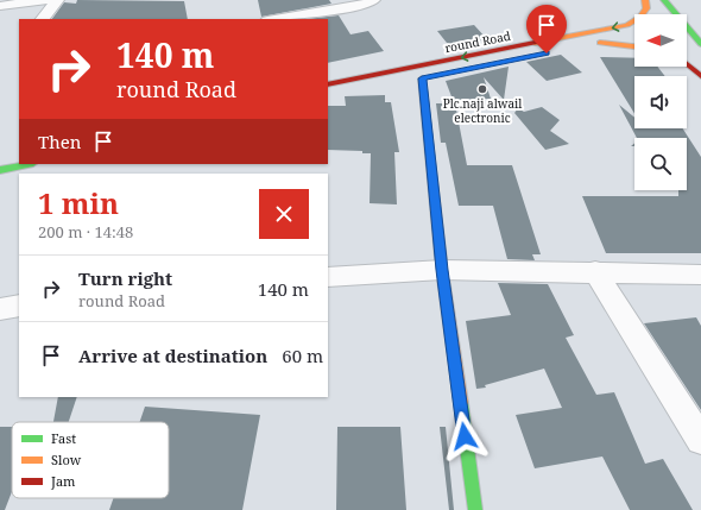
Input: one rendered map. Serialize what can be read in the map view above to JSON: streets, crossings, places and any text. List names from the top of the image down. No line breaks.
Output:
{"streets":{"main road":["round Road"]},"one_way":["round Road"],"places":["Plc.naji alwail electronic"],"legend":["Fast","Slow","Jam"],"north":"left","page":{"turn":["140 m","round Road"],"then":"Then","heading":["1 min","200 m · 14:48"],"list":[{"name":"Turn right","note":"round Road","value":"140 m"},{"name":"Arrive at destination","value":"60 m"}]}}
